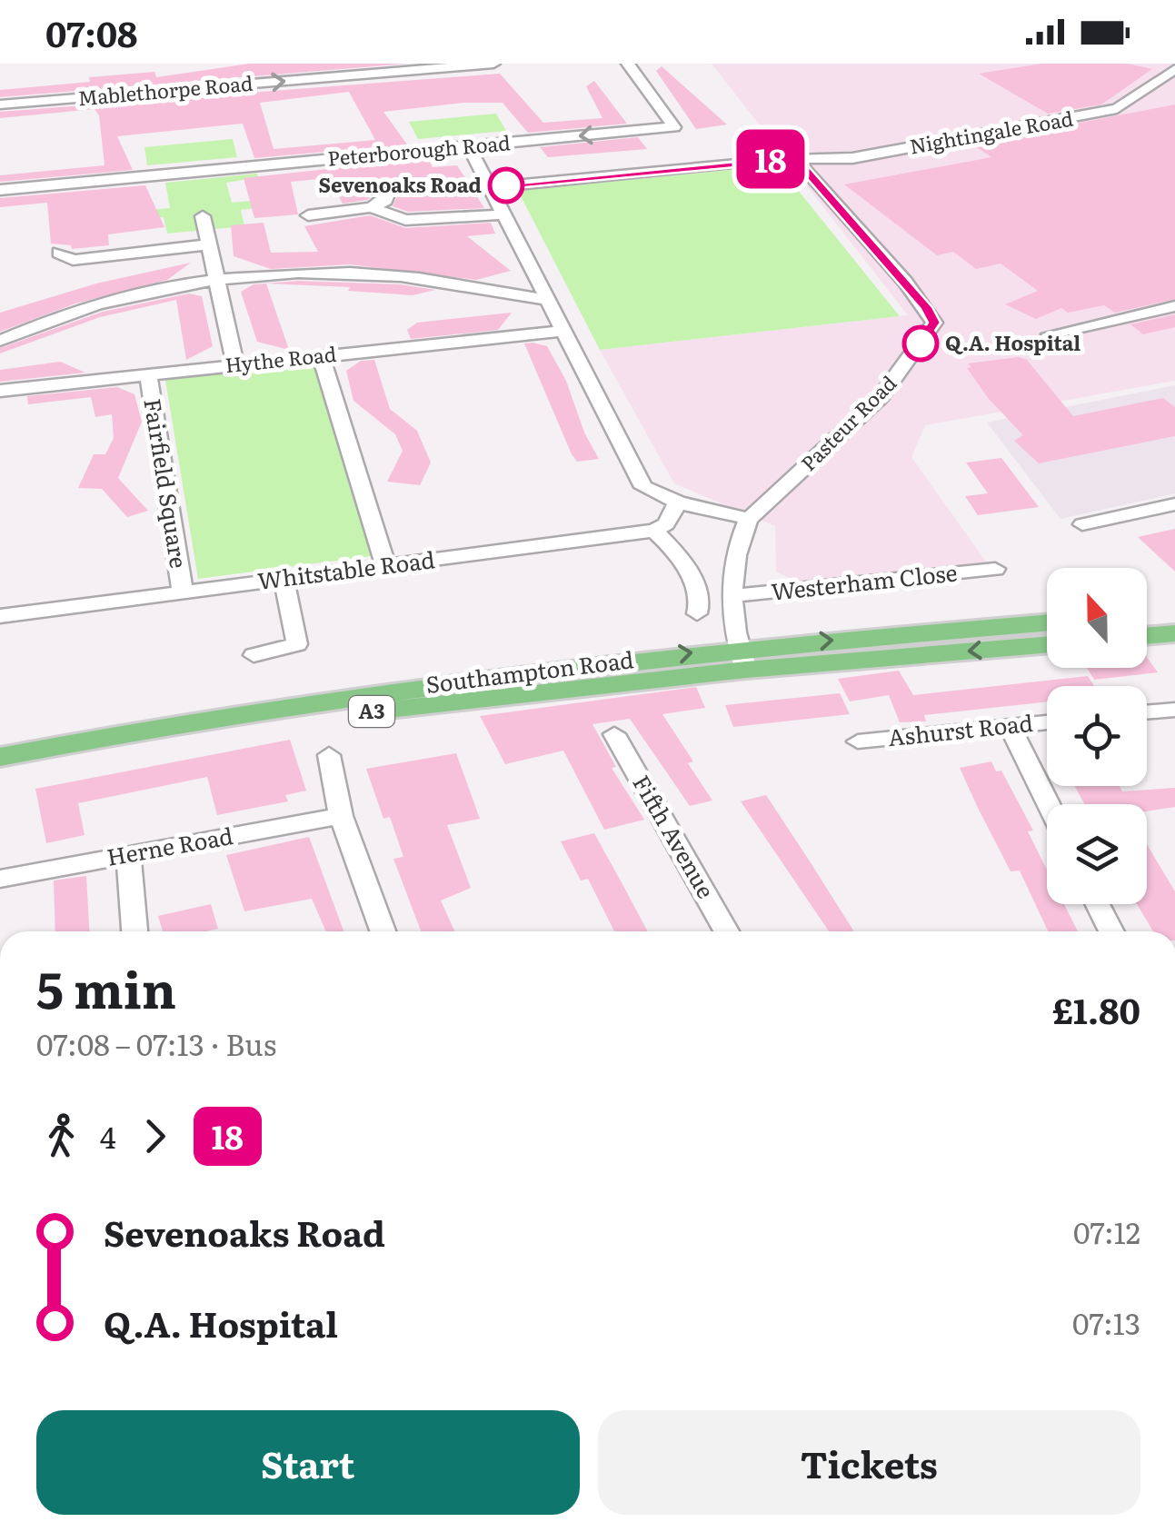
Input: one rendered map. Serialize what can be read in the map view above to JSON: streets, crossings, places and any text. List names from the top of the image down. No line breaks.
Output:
{"streets":{"main road":["Southampton Road","A3"],"street":["Mablethorpe Road","Nightingale Road","Peterborough Road","Hythe Road","Pasteur Road","Fairfield Square","Whitstable Road","Westerham Close","Ashurst Road","Fifth Avenue","Herne Road"]},"crossings":[["Nightingale Road","Pasteur Road"],["Hythe Road","Fairfield Square"],["Pasteur Road","Westerham Close"],["Pasteur Road","Southampton Road"],["Fairfield Square","Whitstable Road"]],"places":["Sevenoaks Road","Q.A. Hospital"],"lines":["bus line 18"],"north":"top","page":{"status":"07:08","on_map":"18","heading":["5 min","07:08 – 07:13 · Bus","£1.80"],"legs":["4","18"],"list":[{"name":"Sevenoaks Road","value":"07:12"},{"name":"Q.A. Hospital","value":"07:13"}],"buttons":["Start","Tickets"]}}
